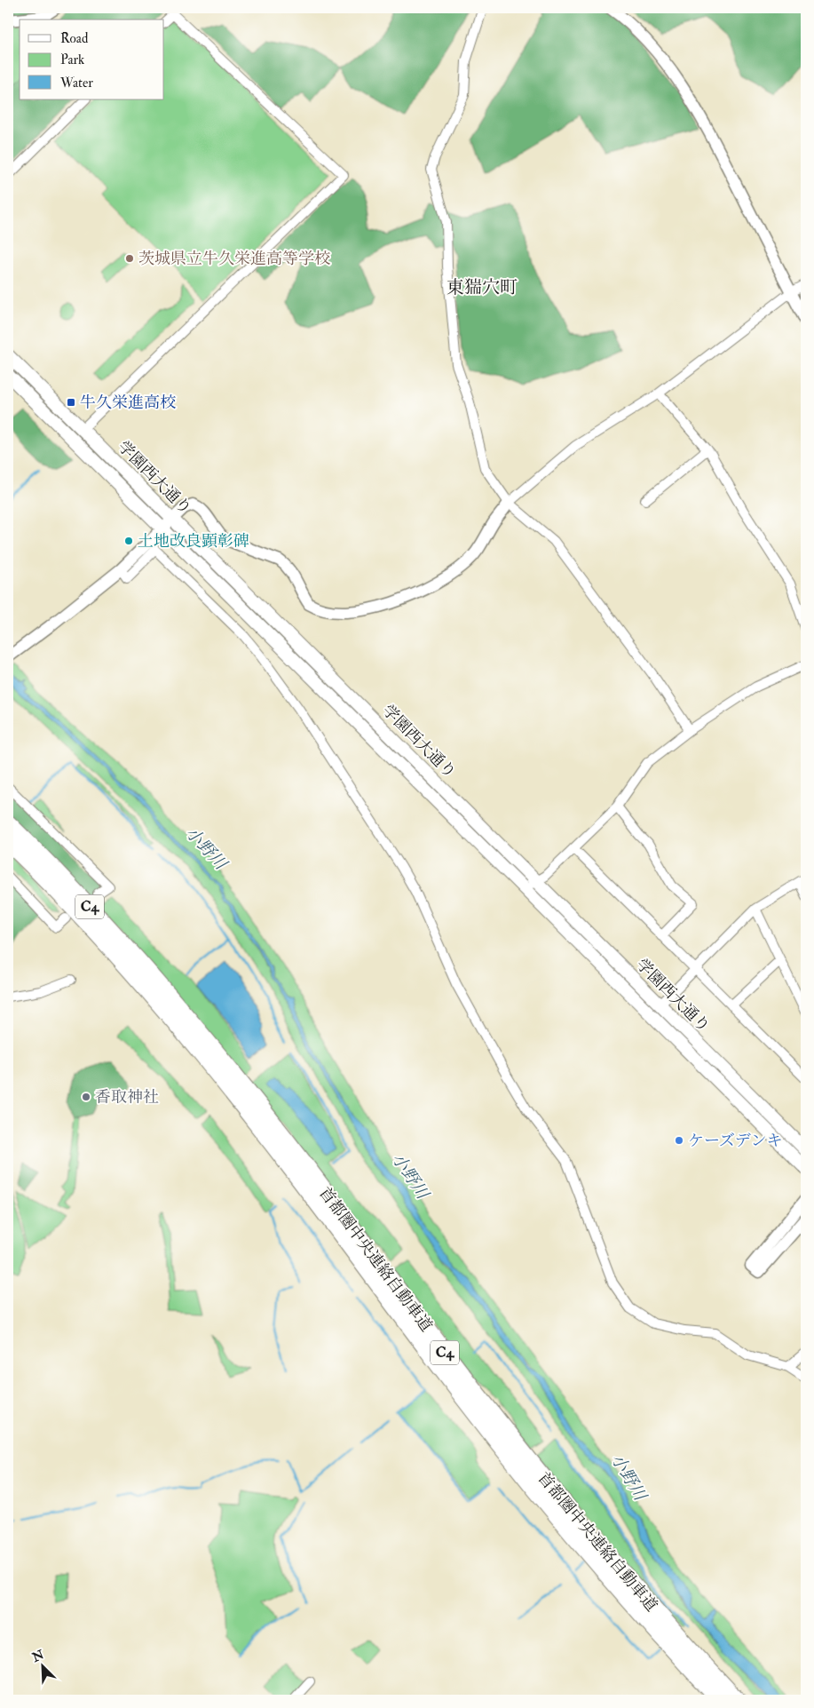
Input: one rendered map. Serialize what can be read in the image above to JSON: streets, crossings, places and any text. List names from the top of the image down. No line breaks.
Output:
{"streets":{"highway":["C4","首都圏中央連絡自動車道"],"main road":["学園西大通り"]},"districts":["東猯穴町"],"water":["小野川"],"places":{"other":["茨城県立牛久栄進高等学校","土地改良顕彰碑","香取神社","ケーズデンキ"],"transit":["牛久栄進高校"]},"legend":["Road","Park","Water"],"north":"top left"}
